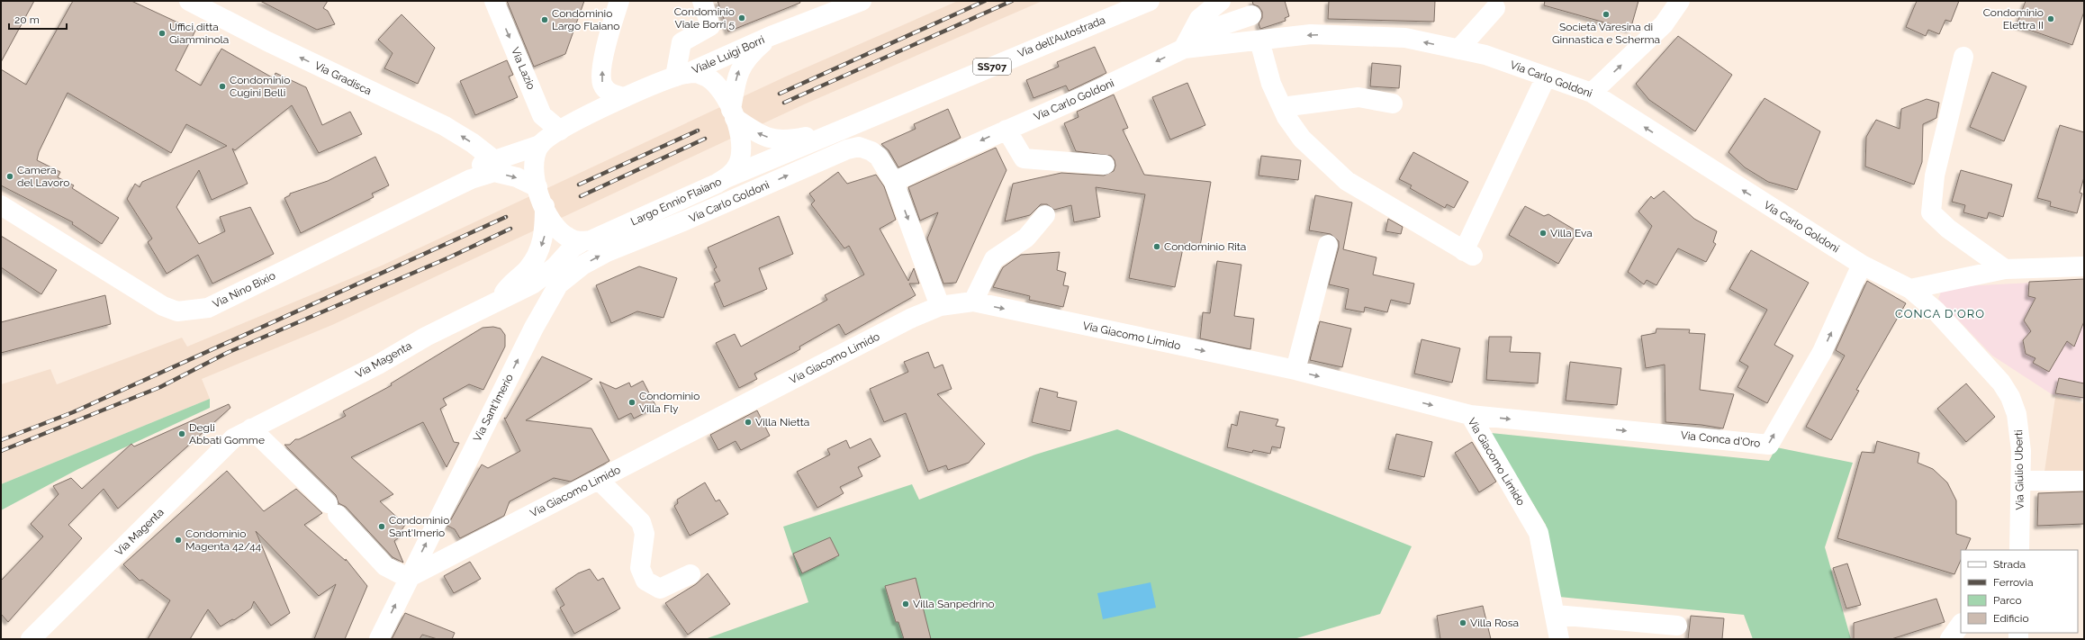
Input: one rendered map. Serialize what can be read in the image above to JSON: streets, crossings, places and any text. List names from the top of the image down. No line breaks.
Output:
{"streets":{"main road":["Via dell'Autostrada","Viale Luigi Borri","SS707","Via Lazio","Via Gradisca","Via Carlo Goldoni","Largo Ennio Flaiano","Via Nino Bixio","Via Giacomo Limido","Via Magenta","Via Sant'Imerio","Via Conca d'Oro","Via Giulio Uberti"]},"crossings":[["Via dell'Autostrada","SS707"],["Viale Luigi Borri","SS707"],["Viale Luigi Borri","Largo Ennio Flaiano"],["SS707","Largo Ennio Flaiano"],["Via Lazio","Largo Ennio Flaiano"],["Via Gradisca","Via Nino Bixio"],["Via Carlo Goldoni","Via Giacomo Limido"],["Via Carlo Goldoni","Via Sant'Imerio"],["Via Carlo Goldoni","Via Conca d'Oro"],["Via Carlo Goldoni","Via Giulio Uberti"],["Largo Ennio Flaiano","Via Nino Bixio"],["Largo Ennio Flaiano","Via Magenta"],["Largo Ennio Flaiano","Via Sant'Imerio"],["Via Giacomo Limido","Via Sant'Imerio"],["Via Giacomo Limido","Via Conca d'Oro"],["Via Magenta","Via Sant'Imerio"],["Via Conca d'Oro","Via Giulio Uberti"]],"one_way":["Via Lazio","Via Gradisca","Via Giacomo Limido","Via Sant'Imerio","Via Conca d'Oro"],"districts":["CONCA D'ORO"],"places":["Società Varesina di Ginnastica e Scherma","Condominio Viale Borri 5","Condominio Elettra II","Condominio Largo Flaiano","Uffici ditta Giamminola","Condominio Cugini Belli","Camera del Lavoro","Villa Eva","Condominio Rita","Condominio Villa Fly","Villa Nietta","Degli Abbati Gomme","Condominio Sant'Imerio","Condominio Magenta 42/44","Villa Sanpedrino","Villa Rosa"],"legend":["Strada","Ferrovia","Parco","Edificio"],"scale_bar":"20 m"}
